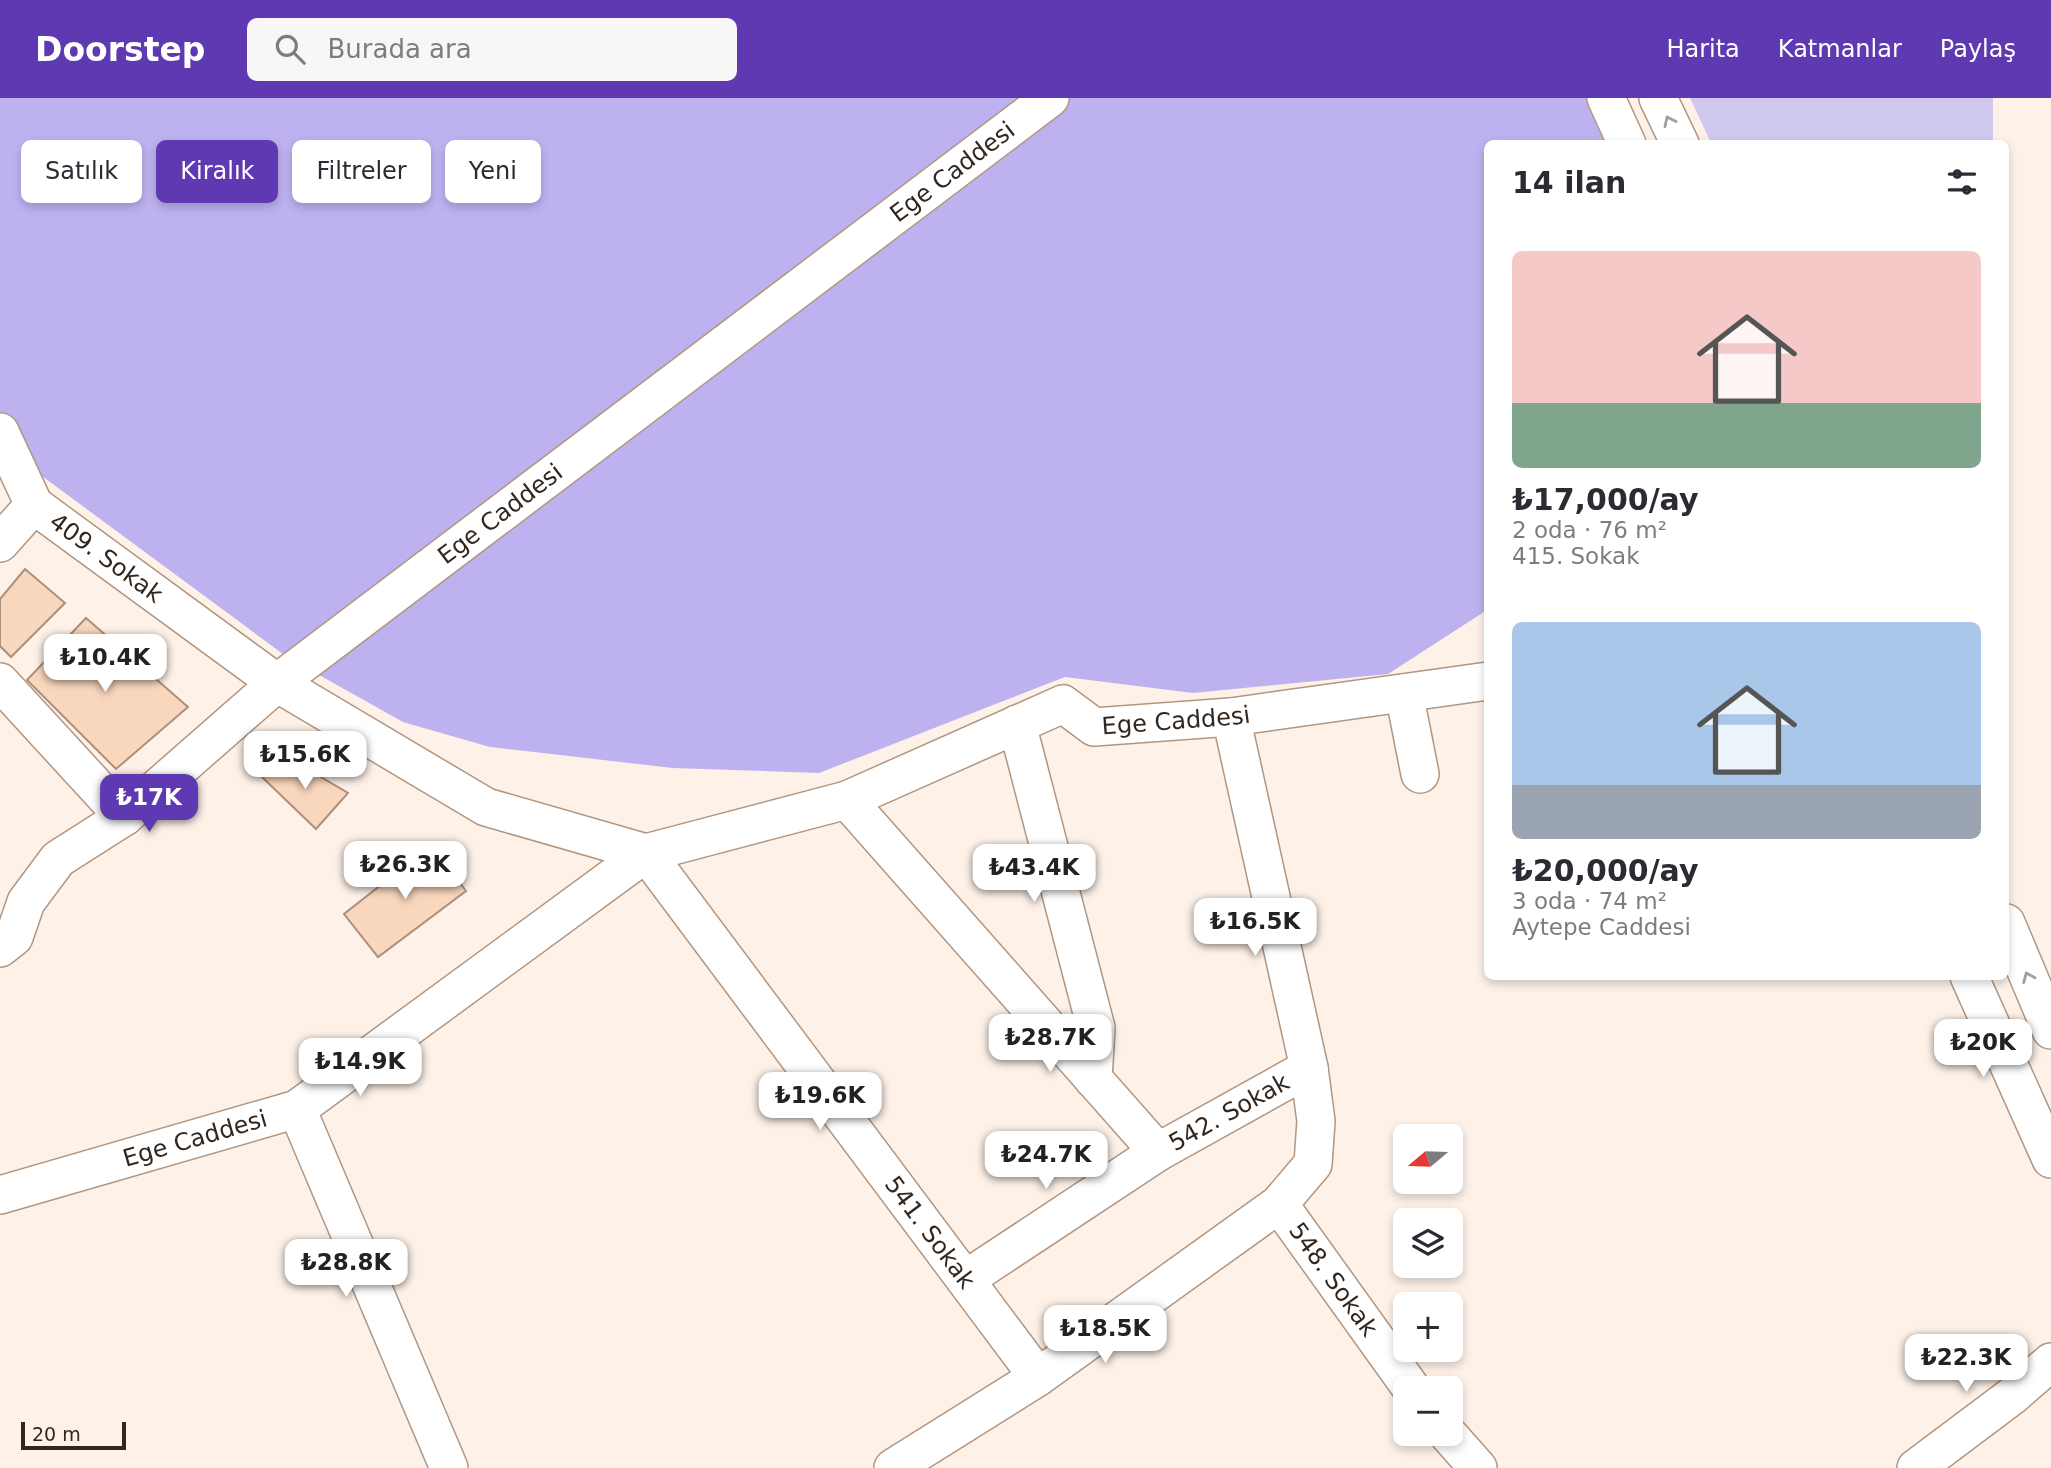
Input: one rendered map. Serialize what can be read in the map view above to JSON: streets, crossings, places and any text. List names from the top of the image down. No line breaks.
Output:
{"streets":{"street":["Ege Caddesi","409. Sokak","542. Sokak","541. Sokak","548. Sokak"]},"crossings":[["Ege Caddesi","409. Sokak"],["Ege Caddesi","542. Sokak"],["Ege Caddesi","541. Sokak"]],"scale_bar":"20 m","north":"left","page":{"header":"Doorstep","search":"Burada ara","nav":["Harita","Katmanlar","Paylaş"],"chip":["Satılık","Kiralık","Filtreler","Yeni"],"heading":"14 ilan","list":[{"name":"₺17,000/ay","note":"2 oda · 76 m² · 415. Sokak"},{"name":"₺20,000/ay","note":"3 oda · 74 m² · Aytepe Caddesi"}],"price":["₺10.4K","₺15.6K","₺17K","₺26.3K","₺43.4K","₺16.5K","₺28.7K","₺20K","₺14.9K","₺19.6K","₺24.7K","₺28.8K","₺18.5K","₺22.3K"],"map_buttons":["+","−"],"scale":"20 m"}}
